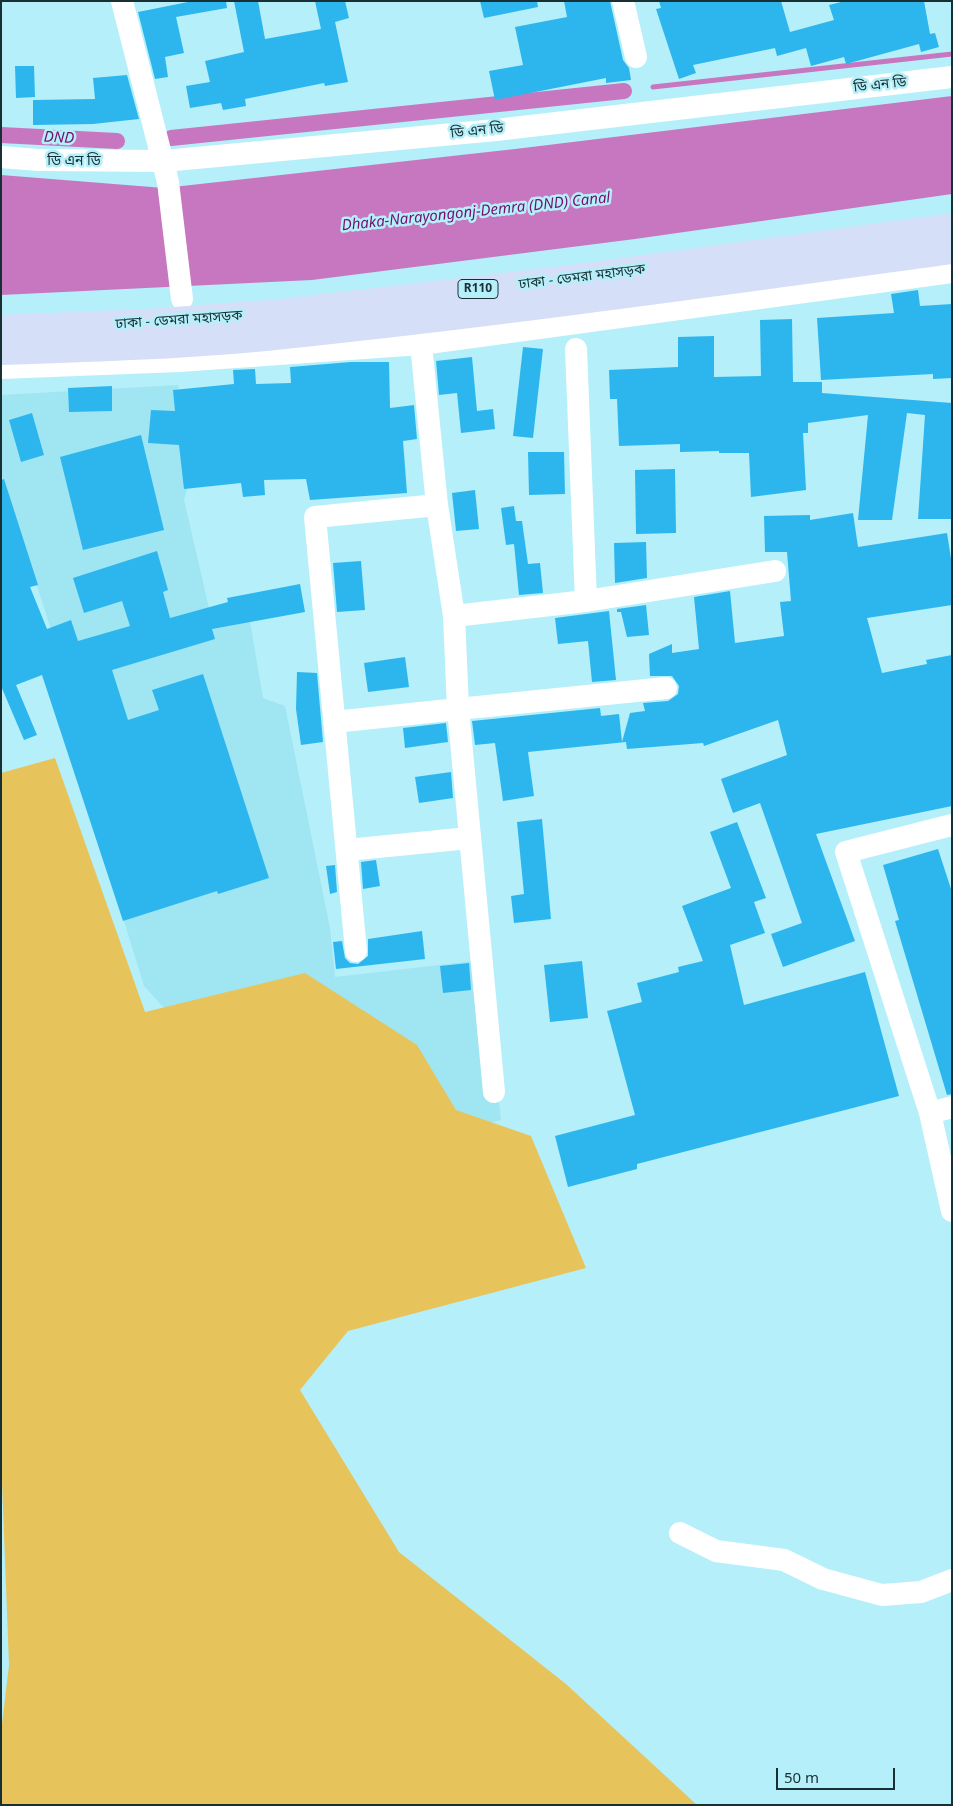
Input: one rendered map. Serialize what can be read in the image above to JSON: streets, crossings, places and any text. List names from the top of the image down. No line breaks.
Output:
{"streets":{"main road":["ঢাকা - ডেমরা মহাসড়ক","R110"],"street":["ডি এন ডি"]},"water":["DND","Dhaka-Narayongonj-Demra (DND) Canal"],"scale_bar":"50 m"}
